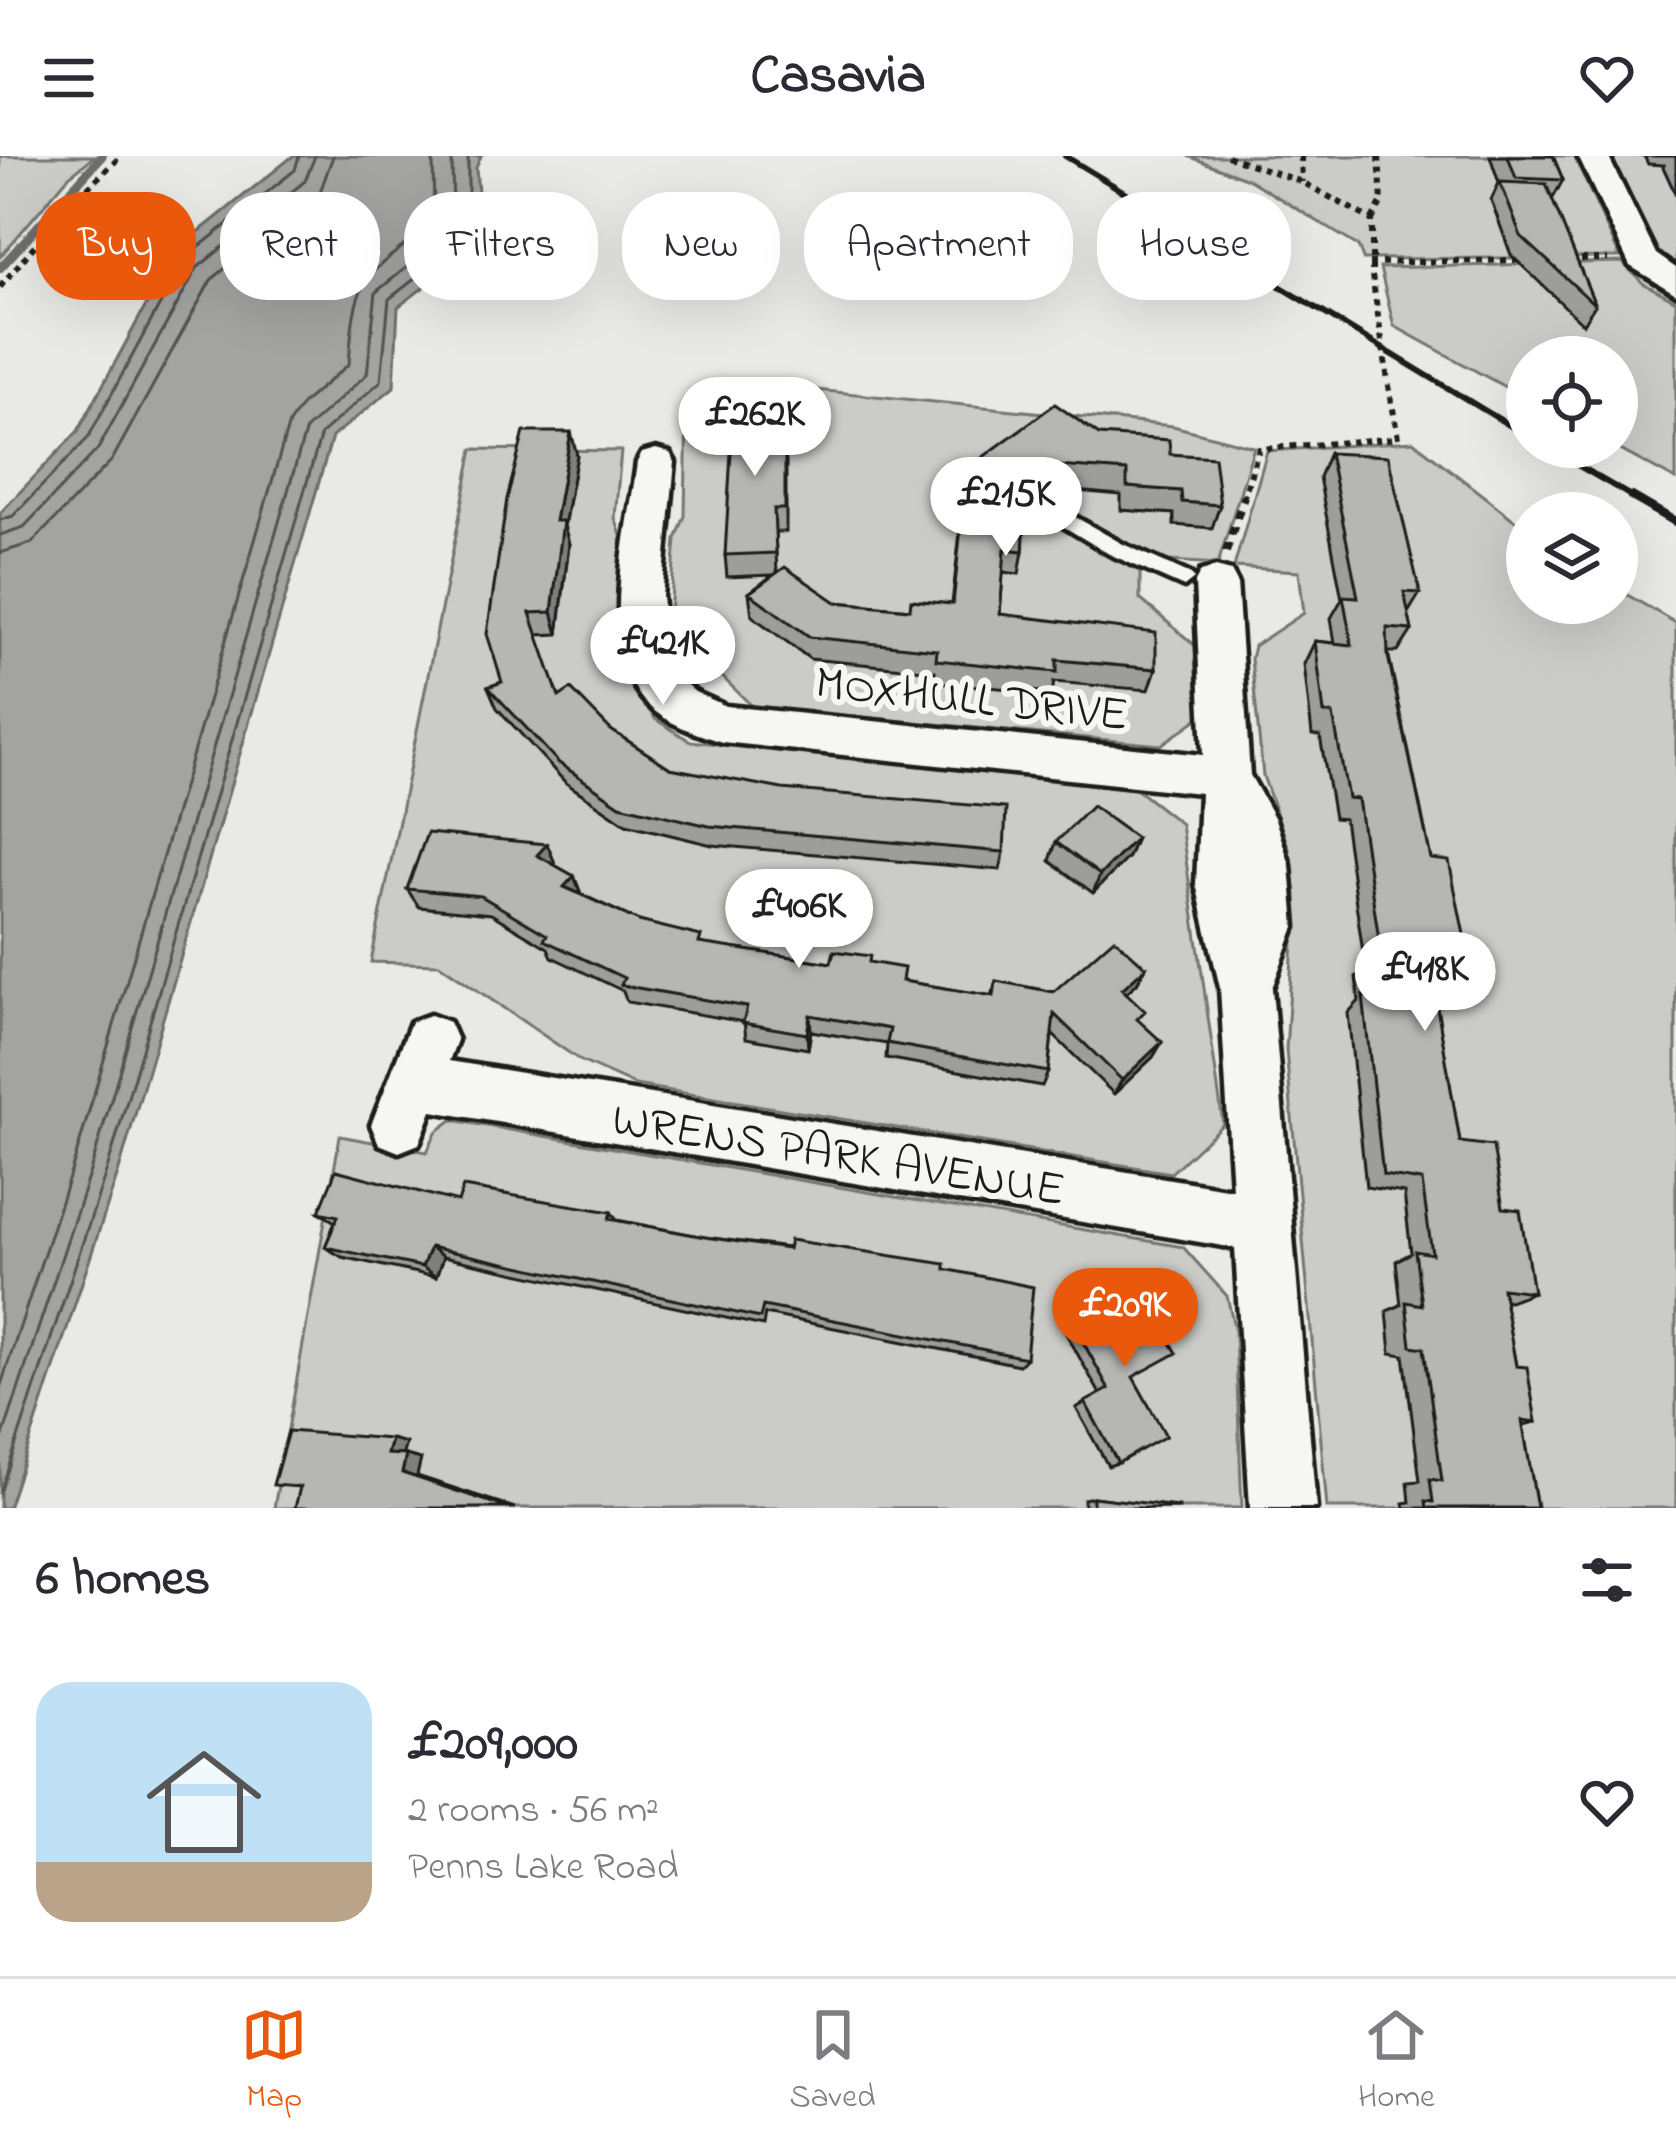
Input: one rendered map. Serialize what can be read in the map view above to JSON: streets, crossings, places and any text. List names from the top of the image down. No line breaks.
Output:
{"streets":{"street":["MOXHULL DRIVE","WRENS PARK AVENUE"]},"page":{"header":"Casavia","chip":["Buy","Rent","Filters","New","Apartment","House"],"price":["£262K","£215K","£421K","£406K","£418K","£209K"],"heading":"6 homes","list":[{"name":"£209,000","note":"2 rooms · 56 m² · Penns Lake Road"}],"tabs":["Map","Saved","Home"]}}
